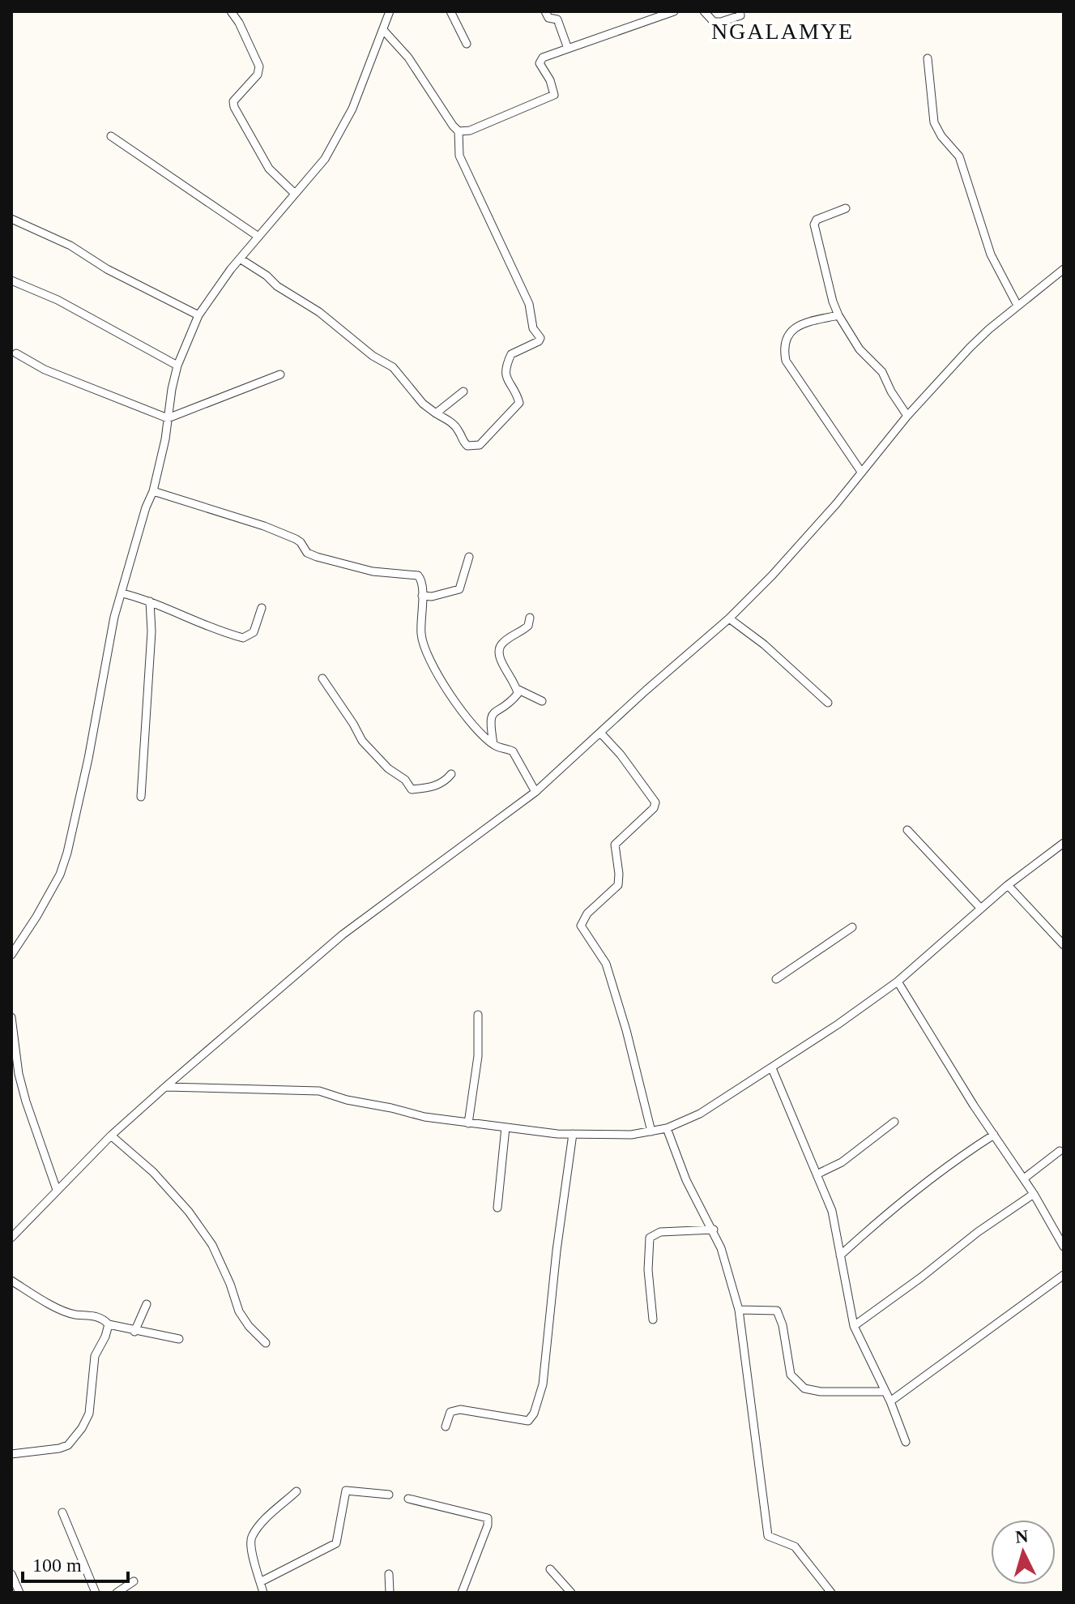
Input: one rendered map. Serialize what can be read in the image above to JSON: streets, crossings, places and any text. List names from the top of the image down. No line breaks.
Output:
{"districts":["NGALAMYE"],"scale_bar":"100 m","north":"top"}
